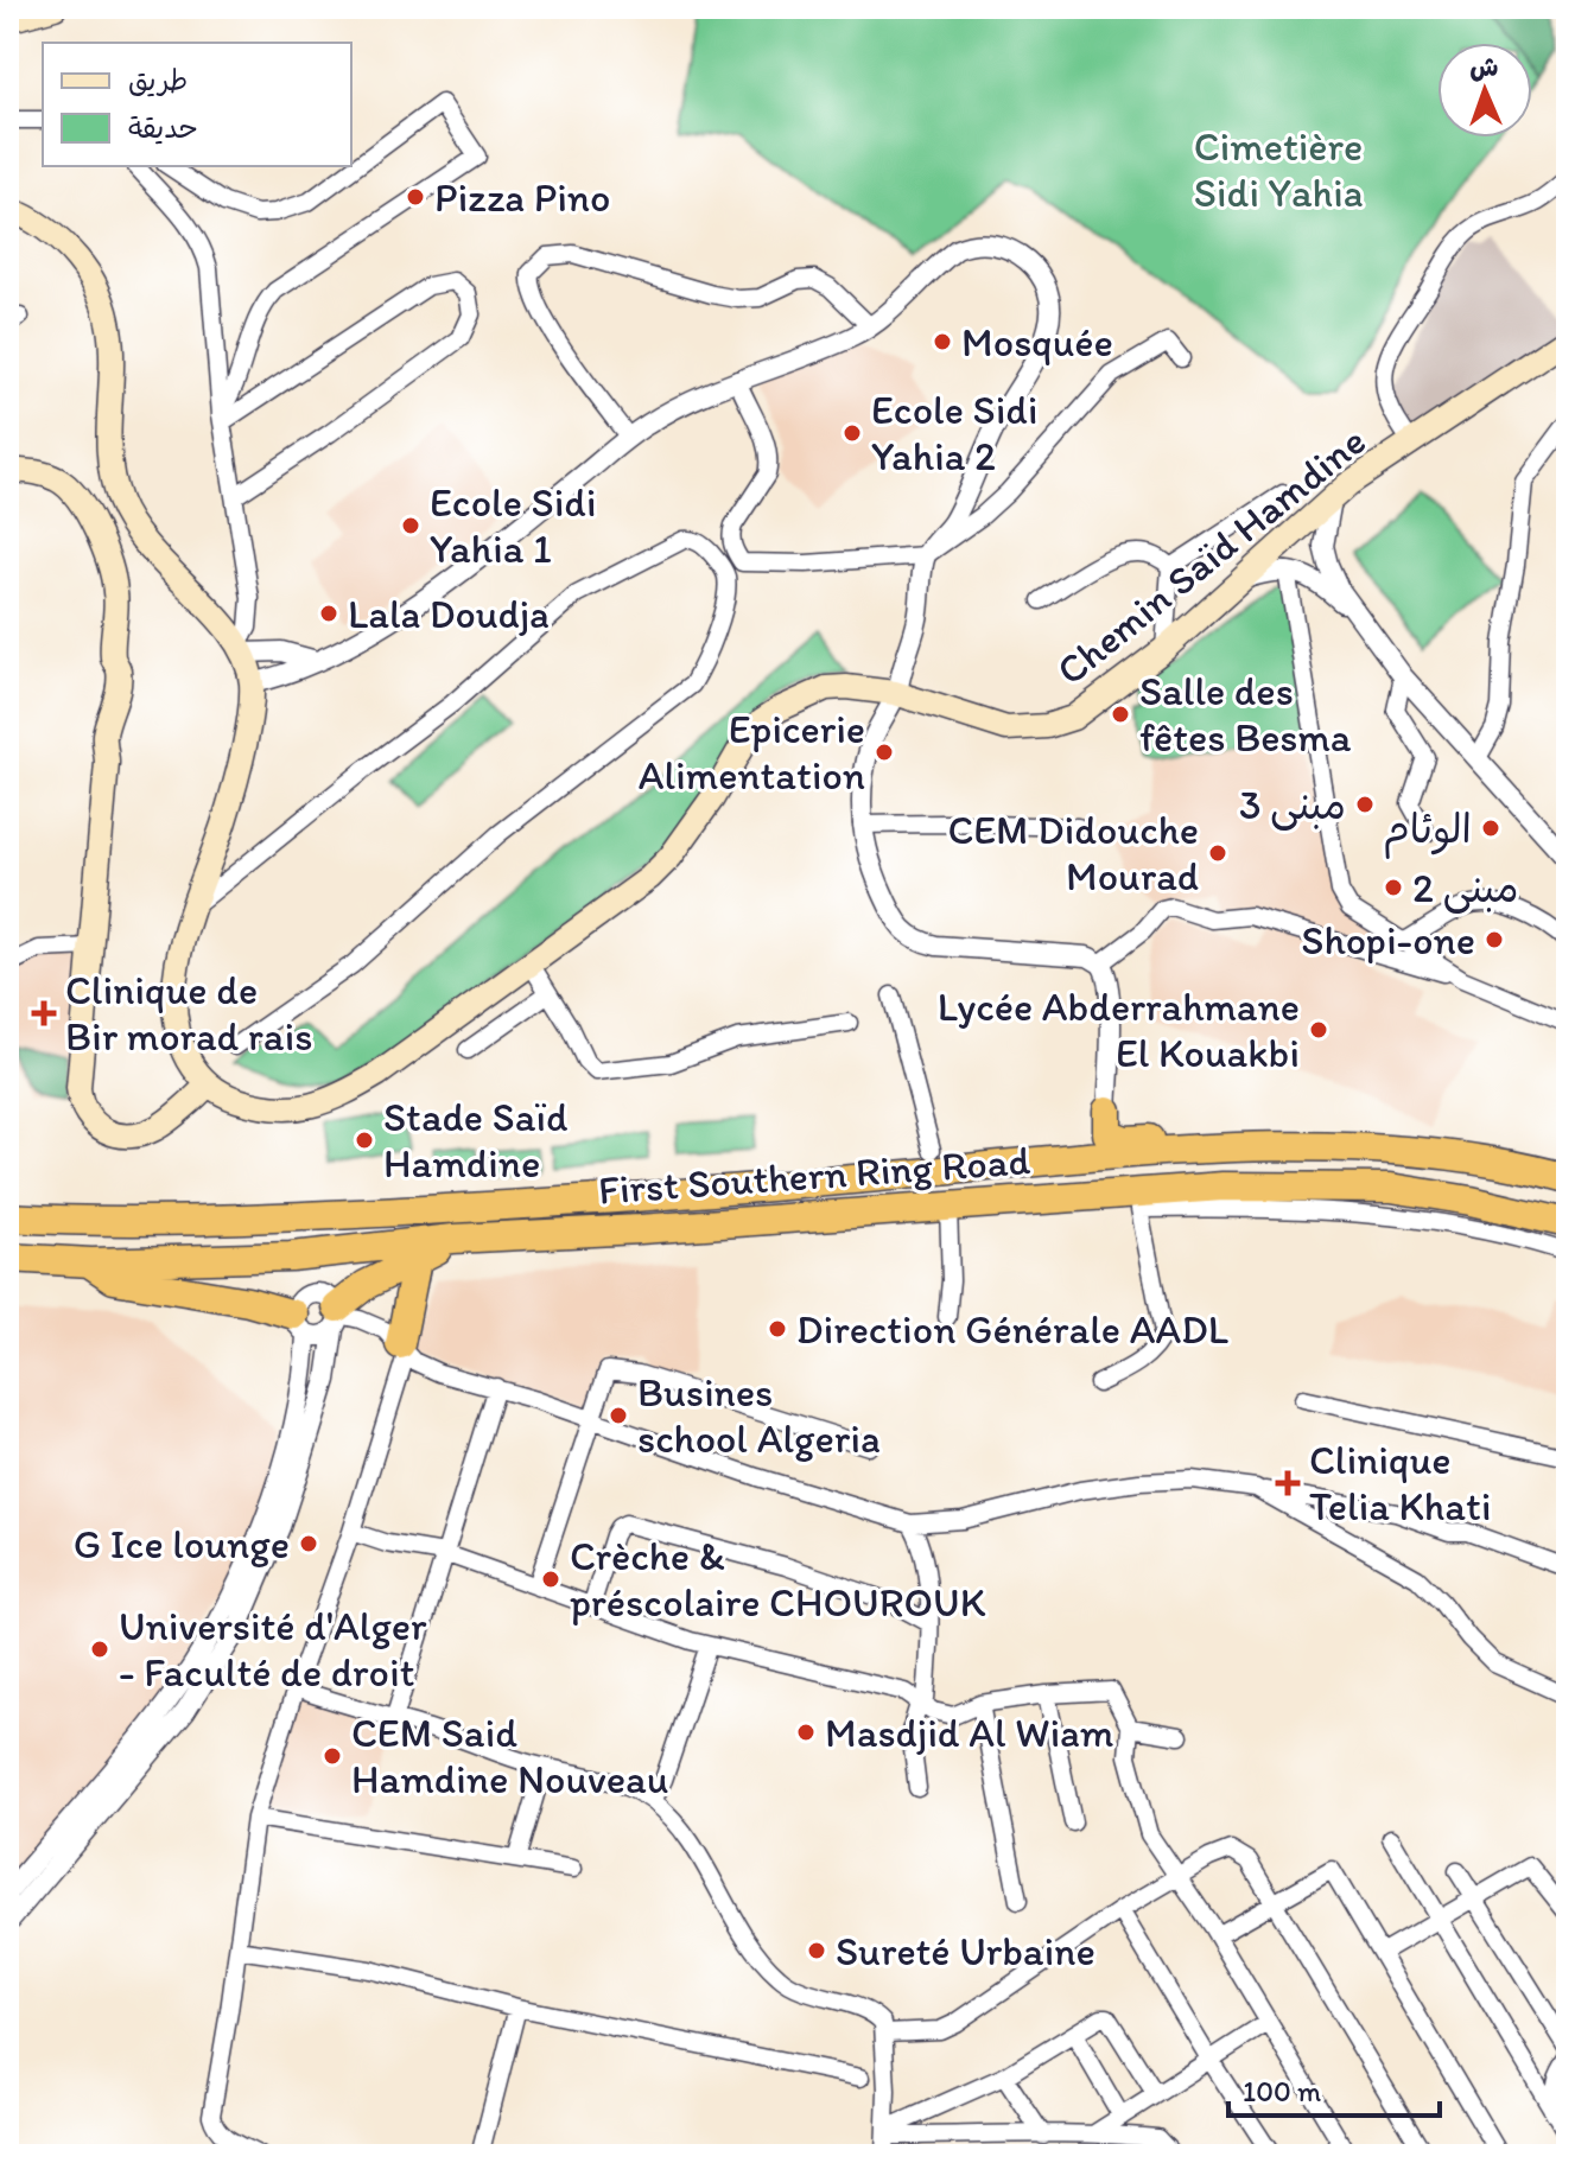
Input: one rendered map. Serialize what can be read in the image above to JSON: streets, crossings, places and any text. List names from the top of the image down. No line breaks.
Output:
{"streets":{"highway":["First Southern Ring Road"],"main road":["Chemin Saïd Hamdine"]},"parks":["Cimetière Sidi Yahia"],"places":{"other":["Pizza Pino","Mosquée","Ecole Sidi Yahia 2","Ecole Sidi Yahia 1","Lala Doudja","Salle des fêtes Besma","Epicerie Alimentation","مبنى 3","الوئام","CEM Didouche Mourad","مبنى 2","Shopi-one","Lycée Abderrahmane El Kouakbi","Stade Saïd Hamdine","Direction Générale AADL","Busines school Algeria","G Ice lounge","Crèche & préscolaire CHOUROUK","Université d'Alger - Faculté de droit","Masdjid Al Wiam","CEM Said Hamdine Nouveau","Sureté Urbaine"],"health":["Clinique de Bir morad rais","Clinique Telia Khati"]},"legend":["طريق","حديقة"],"scale_bar":"100 m","north":"top"}
